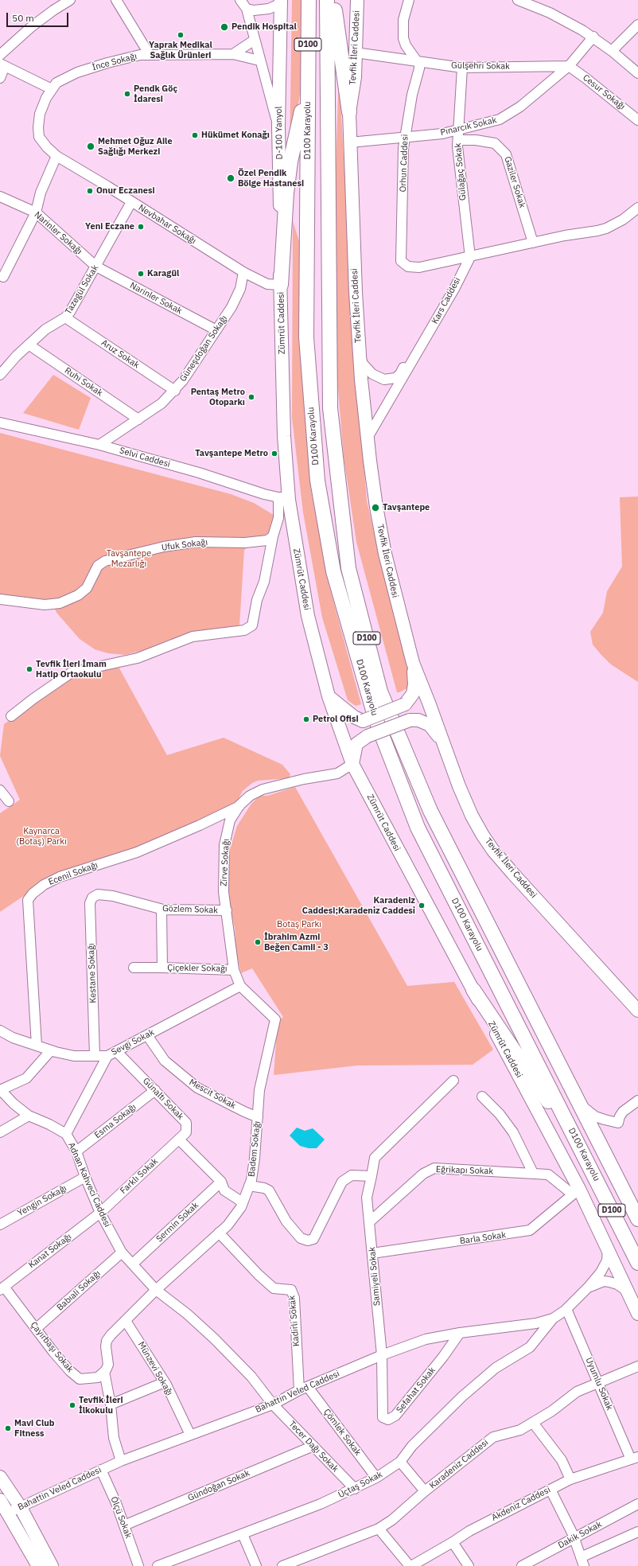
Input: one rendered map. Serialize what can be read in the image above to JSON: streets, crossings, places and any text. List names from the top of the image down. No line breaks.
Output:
{"streets":{"highway":["D100","D100 Karayolu"],"main road":["Tevfik İleri Caddesi","D-100 Yanyol","Zümrüt Caddesi"],"street":["İnce Sokağı","Gülşehri Sokak","Cesur Sokağı","Pınarcık Sokak","Orhun Caddesi","Gülağaç Sokak","Gaziler Sokak","Nevbahar Sokağı","Narinler Sokağı","Tazegül Sokak","Narinler Sokak","Kars Caddesi","Güneşdoğan Sokağı","Aruz Sokak","Ruhi Sokak","Selvi Caddesi","Ufuk Sokağı","Zirve Sokağı","Ecenil Sokağı","Gözlem Sokak","Çiçekler Sokağı","Kestane Sokağı","Sevgi Sokak","Mescit Sokak","Günaltı Sokak","Esma Sokağı","Badem Sokağı","Eğrikapı Sokak","Farklı Sokak","Adnan Kahveci Caddesi","Yengin Sokağı","Sermin Sokak","Barla Sokak","Kanat Sokağı","Samiyeli Sokak","Babıali Sokağı","Kadirli Sokak","Çayırbaşı Sokak","Münzevi Sokağı","Uyumlu Sokak","Sefahat Sokak","Bahattin Veled Caddesi","Çömlek Sokak","Tecer Dağı Sokak","Karadeniz Caddesi","Üçtaş Sokak","Gündoğan Sokak","Akdeniz Caddesi","Ölçü Sokak","Dakik Sokak"]},"crossings":[["Tevfik İleri Caddesi","Gülşehri Sokak"],["Tevfik İleri Caddesi","Pınarcık Sokak"],["Tevfik İleri Caddesi","Kars Caddesi"],["İnce Sokağı","Nevbahar Sokağı"],["Gülşehri Sokak","Cesur Sokağı"],["Gülşehri Sokak","Pınarcık Sokak"],["Gülşehri Sokak","Orhun Caddesi"],["Gülşehri Sokak","Gülağaç Sokak"],["Cesur Sokağı","Pınarcık Sokak"],["Pınarcık Sokak","Orhun Caddesi"],["Pınarcık Sokak","Gülağaç Sokak"],["D-100 Yanyol","Nevbahar Sokağı"],["D-100 Yanyol","Zümrüt Caddesi"],["Orhun Caddesi","Gülağaç Sokak"],["Gülağaç Sokak","Gaziler Sokak"],["Nevbahar Sokağı","Tazegül Sokak"],["Nevbahar Sokağı","Zümrüt Caddesi"],["Nevbahar Sokağı","Güneşdoğan Sokağı"],["Narinler Sokağı","Tazegül Sokak"],["Narinler Sokağı","Narinler Sokak"],["Tazegül Sokak","Narinler Sokak"],["Tazegül Sokak","Aruz Sokak"],["Tazegül Sokak","Ruhi Sokak"],["Narinler Sokak","Güneşdoğan Sokağı"],["Zümrüt Caddesi","Selvi Caddesi"],["Zümrüt Caddesi","Zirve Sokağı"],["Zümrüt Caddesi","Eğrikapı Sokak"],["Zümrüt Caddesi","Barla Sokak"],["Zümrüt Caddesi","Bahattin Veled Caddesi"],["Güneşdoğan Sokağı","Aruz Sokak"],["Güneşdoğan Sokağı","Ruhi Sokak"],["Güneşdoğan Sokağı","Selvi Caddesi"],["Zirve Sokağı","Ecenil Sokağı"],["Zirve Sokağı","Gözlem Sokak"],["Zirve Sokağı","Çiçekler Sokağı"],["Zirve Sokağı","Sevgi Sokak"],["Zirve Sokağı","Badem Sokağı"],["Ecenil Sokağı","Sevgi Sokak"],["Gözlem Sokak","Çiçekler Sokağı"],["Gözlem Sokak","Kestane Sokağı"],["Kestane Sokağı","Sevgi Sokak"],["Sevgi Sokak","Mescit Sokak"],["Sevgi Sokak","Günaltı Sokak"],["Sevgi Sokak","Badem Sokağı"],["Mescit Sokak","Badem Sokağı"],["Günaltı Sokak","Esma Sokağı"],["Günaltı Sokak","Farklı Sokak"],["Esma Sokağı","Adnan Kahveci Caddesi"],["Badem Sokağı","Adnan Kahveci Caddesi"],["Badem Sokağı","Kadirli Sokak"],["Eğrikapı Sokak","Barla Sokak"],["Eğrikapı Sokak","Samiyeli Sokak"],["Farklı Sokak","Adnan Kahveci Caddesi"],["Farklı Sokak","Kanat Sokağı"],["Adnan Kahveci Caddesi","Yengin Sokağı"],["Adnan Kahveci Caddesi","Sermin Sokak"],["Adnan Kahveci Caddesi","Kanat Sokağı"],["Adnan Kahveci Caddesi","Babıali Sokağı"],["Adnan Kahveci Caddesi","Bahattin Veled Caddesi"],["Adnan Kahveci Caddesi","Tecer Dağı Sokak"],["Barla Sokak","Samiyeli Sokak"],["Kanat Sokağı","Çayırbaşı Sokak"],["Samiyeli Sokak","Sefahat Sokak"],["Samiyeli Sokak","Bahattin Veled Caddesi"],["Babıali Sokağı","Çayırbaşı Sokak"],["Kadirli Sokak","Bahattin Veled Caddesi"],["Kadirli Sokak","Çömlek Sokak"],["Münzevi Sokağı","Bahattin Veled Caddesi"],["Uyumlu Sokak","Bahattin Veled Caddesi"],["Uyumlu Sokak","Karadeniz Caddesi"],["Uyumlu Sokak","Akdeniz Caddesi"],["Sefahat Sokak","Bahattin Veled Caddesi"],["Bahattin Veled Caddesi","Çömlek Sokak"],["Bahattin Veled Caddesi","Tecer Dağı Sokak"],["Bahattin Veled Caddesi","Üçtaş Sokak"],["Bahattin Veled Caddesi","Ölçü Sokak"],["Çömlek Sokak","Üçtaş Sokak"],["Tecer Dağı Sokak","Üçtaş Sokak"],["Tecer Dağı Sokak","Gündoğan Sokak"],["Gündoğan Sokak","Ölçü Sokak"]],"parks":["Tavşantepe Mezarlığı","Kaynarca (Botaş) Parkı","Botaş Parkı"],"places":["Pendik Hospital","Yaprak Medikal Sağlık Ürünleri","Pendk Göç İdaresi","Hükümet Konağı","Mehmet Oğuz Aile Sağlığı Merkezi","Özel Pendik Bölge Hastanesi","Onur Eczanesi","Yeni Eczane","Karagül","Pentaş Metro Otoparkı","Tavşantepe Metro","Tavşantepe","Tevfik İleri İmam Hatip Ortaokulu","Petrol Ofisi","Karadeniz Caddesi;Karadeni̇z Caddesi̇","İbrahim Azmi Beğen Camii - 3","Tevfik İleri İlkokulu","Mavi Club Fitness"],"scale_bar":"50 m"}
